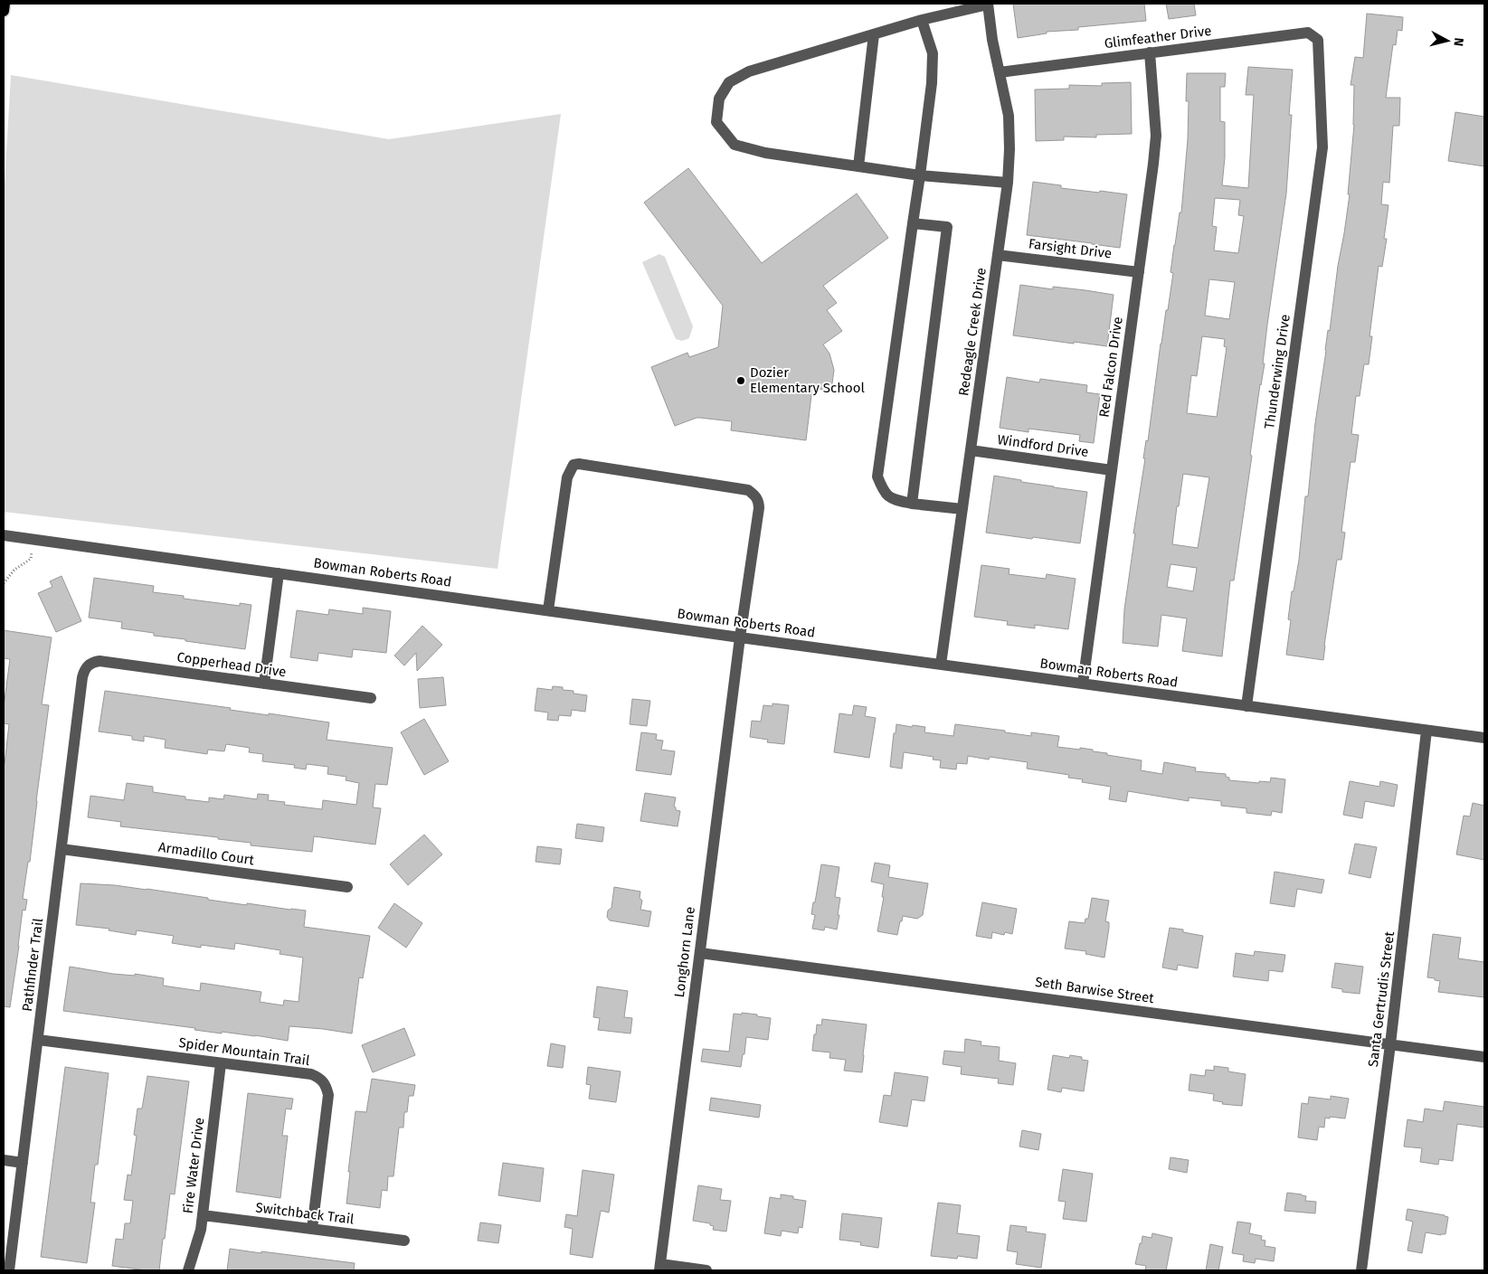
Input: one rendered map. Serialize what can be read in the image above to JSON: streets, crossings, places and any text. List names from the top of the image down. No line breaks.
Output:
{"streets":{"street":["Glimfeather Drive","Farsight Drive","Redeagle Creek Drive","Red Falcon Drive","Thunderwing Drive","Windford Drive","Bowman Roberts Road","Copperhead Drive","Armadillo Court","Longhorn Lane","Pathfinder Trail","Seth Barwise Street","Santa Gertrudis Street","Spider Mountain Trail","Fire Water Drive","Switchback Trail"]},"crossings":[["Glimfeather Drive","Redeagle Creek Drive"],["Glimfeather Drive","Red Falcon Drive"],["Glimfeather Drive","Thunderwing Drive"],["Farsight Drive","Redeagle Creek Drive"],["Farsight Drive","Red Falcon Drive"],["Redeagle Creek Drive","Windford Drive"],["Redeagle Creek Drive","Bowman Roberts Road"],["Red Falcon Drive","Windford Drive"],["Red Falcon Drive","Bowman Roberts Road"],["Thunderwing Drive","Bowman Roberts Road"],["Bowman Roberts Road","Longhorn Lane"],["Bowman Roberts Road","Santa Gertrudis Street"],["Copperhead Drive","Pathfinder Trail"],["Armadillo Court","Pathfinder Trail"],["Longhorn Lane","Seth Barwise Street"],["Pathfinder Trail","Spider Mountain Trail"],["Seth Barwise Street","Santa Gertrudis Street"],["Spider Mountain Trail","Fire Water Drive"],["Spider Mountain Trail","Switchback Trail"],["Fire Water Drive","Switchback Trail"]],"places":["Dozier Elementary School"],"north":"right"}
